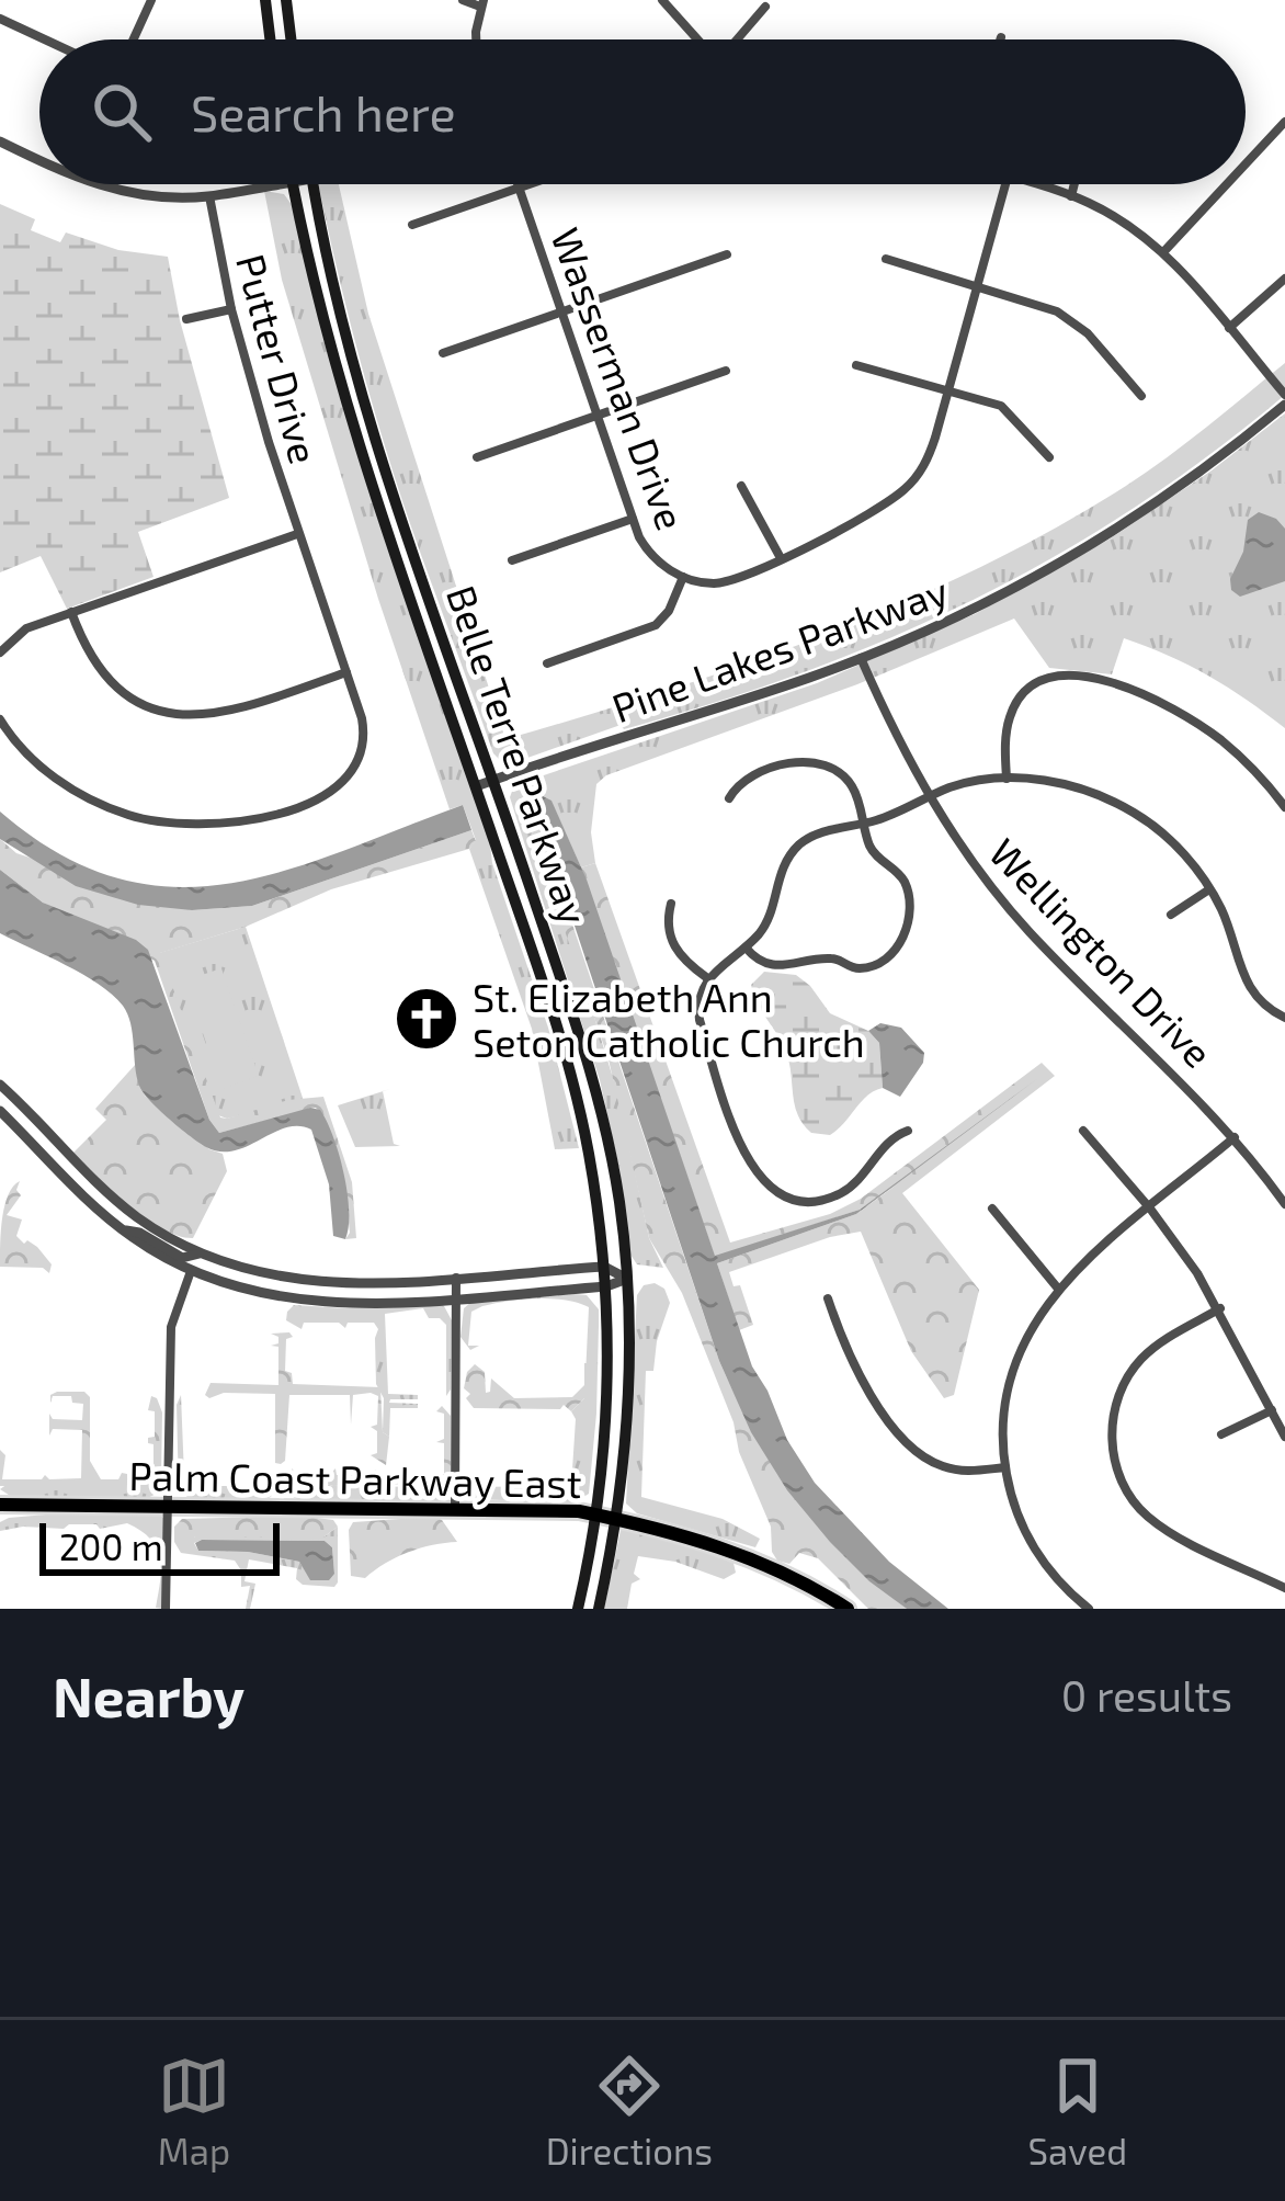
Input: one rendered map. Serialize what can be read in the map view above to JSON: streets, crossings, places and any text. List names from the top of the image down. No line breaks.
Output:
{"streets":{"main road":["Belle Terre Parkway","Palm Coast Parkway East"],"street":["Putter Drive","Wasserman Drive","Pine Lakes Parkway","Wellington Drive"]},"crossings":[["Pine Lakes Parkway","Belle Terre Parkway"],["Pine Lakes Parkway","Wellington Drive"],["Belle Terre Parkway","Palm Coast Parkway East"]],"places":{"church":["St. Elizabeth Ann Seton Catholic Church"]},"scale_bar":"200 m","page":{"search":"Search here","scale":"200 m","heading":["Nearby","0 results"],"nav":["Map","Directions","Saved"]}}
